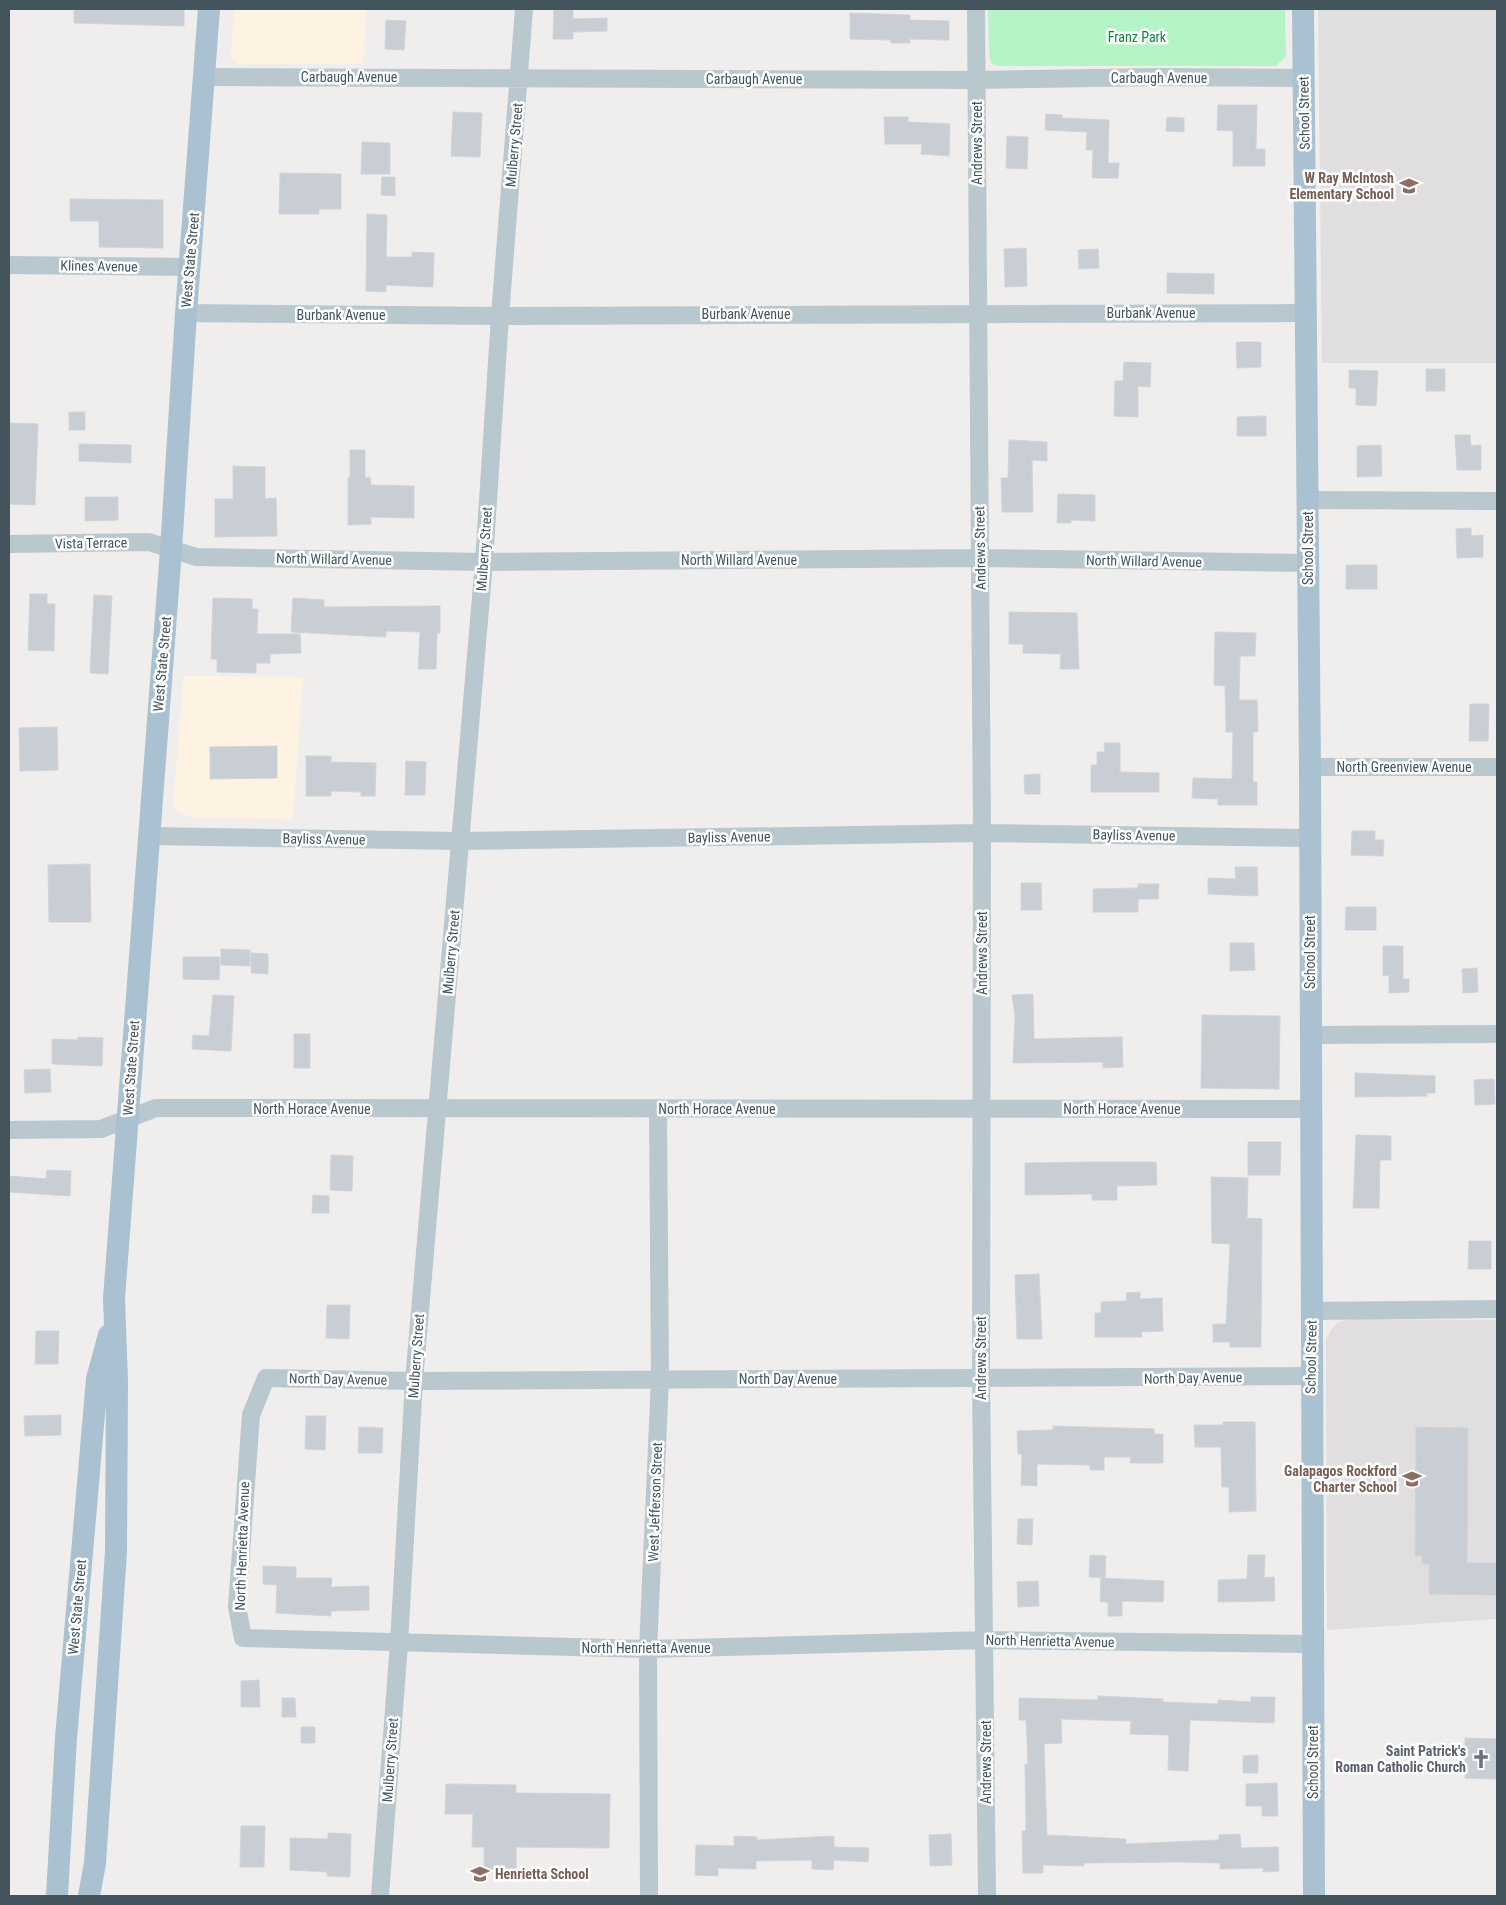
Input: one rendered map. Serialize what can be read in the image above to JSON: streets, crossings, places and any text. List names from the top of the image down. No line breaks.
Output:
{"streets":{"main road":["School Street","West State Street"],"street":["Carbaugh Avenue","Andrews Street","Mulberry Street","Klines Avenue","Burbank Avenue","Vista Terrace","North Willard Avenue","North Greenview Avenue","Bayliss Avenue","North Horace Avenue","North Day Avenue","West Jefferson Street","North Henrietta Avenue"]},"crossings":[["Carbaugh Avenue","School Street"],["Carbaugh Avenue","Andrews Street"],["Carbaugh Avenue","Mulberry Street"],["Carbaugh Avenue","West State Street"],["School Street","Burbank Avenue"],["School Street","North Willard Avenue"],["School Street","North Greenview Avenue"],["School Street","Bayliss Avenue"],["School Street","North Horace Avenue"],["School Street","North Day Avenue"],["School Street","North Henrietta Avenue"],["Andrews Street","Burbank Avenue"],["Andrews Street","North Willard Avenue"],["Andrews Street","Bayliss Avenue"],["Andrews Street","North Horace Avenue"],["Andrews Street","North Day Avenue"],["Andrews Street","North Henrietta Avenue"],["Mulberry Street","Burbank Avenue"],["Mulberry Street","North Willard Avenue"],["Mulberry Street","Bayliss Avenue"],["Mulberry Street","North Horace Avenue"],["Mulberry Street","North Day Avenue"],["Mulberry Street","North Henrietta Avenue"],["West State Street","Klines Avenue"],["West State Street","Burbank Avenue"],["West State Street","Vista Terrace"],["West State Street","North Willard Avenue"],["West State Street","Bayliss Avenue"],["West State Street","North Horace Avenue"],["Vista Terrace","North Willard Avenue"],["North Horace Avenue","West Jefferson Street"],["North Day Avenue","West Jefferson Street"],["North Day Avenue","North Henrietta Avenue"],["West Jefferson Street","North Henrietta Avenue"]],"parks":["Franz Park"],"places":{"school or university":["W Ray McIntosh Elementary School","Galapagos Rockford Charter School","Henrietta School"],"church":["Saint Patrick's Roman Catholic Church"]}}
